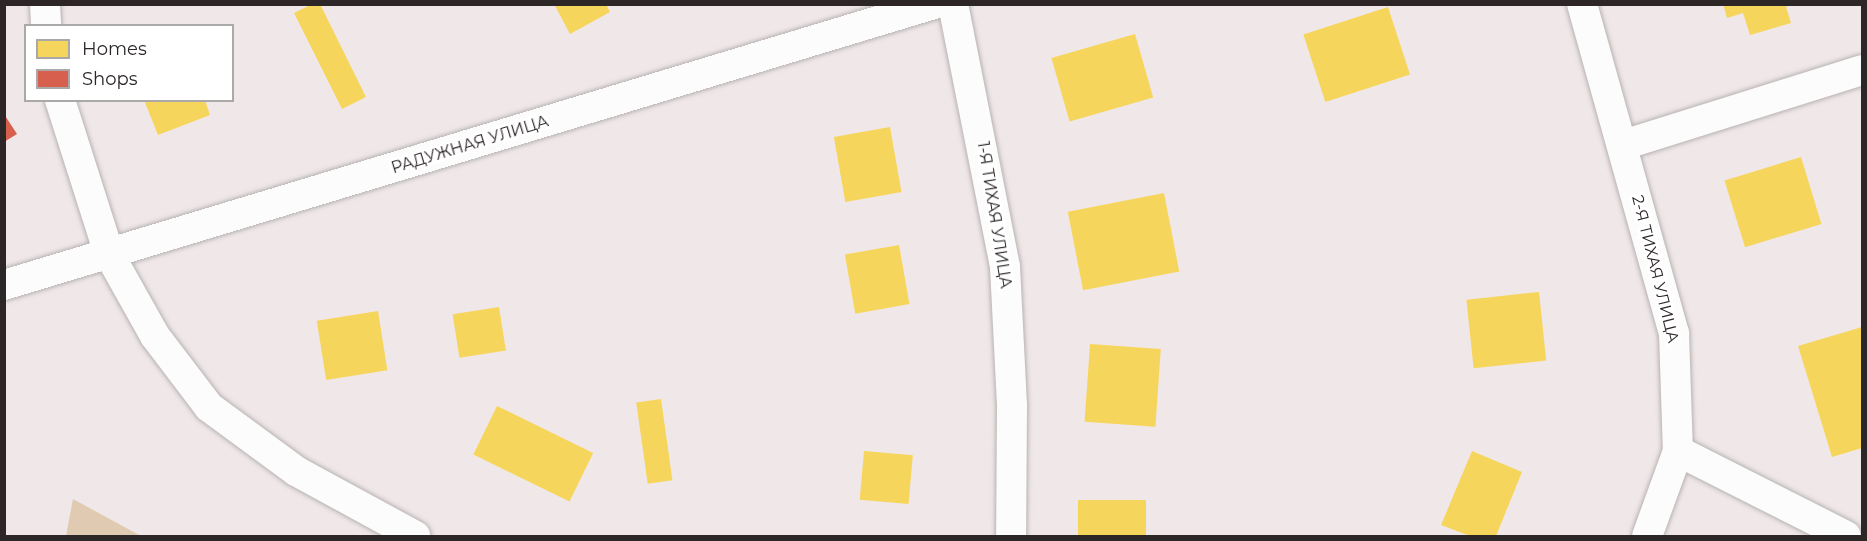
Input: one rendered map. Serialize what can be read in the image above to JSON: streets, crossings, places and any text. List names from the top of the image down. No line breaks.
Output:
{"streets":{"street":["РАДУЖНАЯ УЛИЦА","1-Я ТИХАЯ УЛИЦА","2-Я ТИХАЯ УЛИЦА"]},"legend":["Homes","Shops"]}
